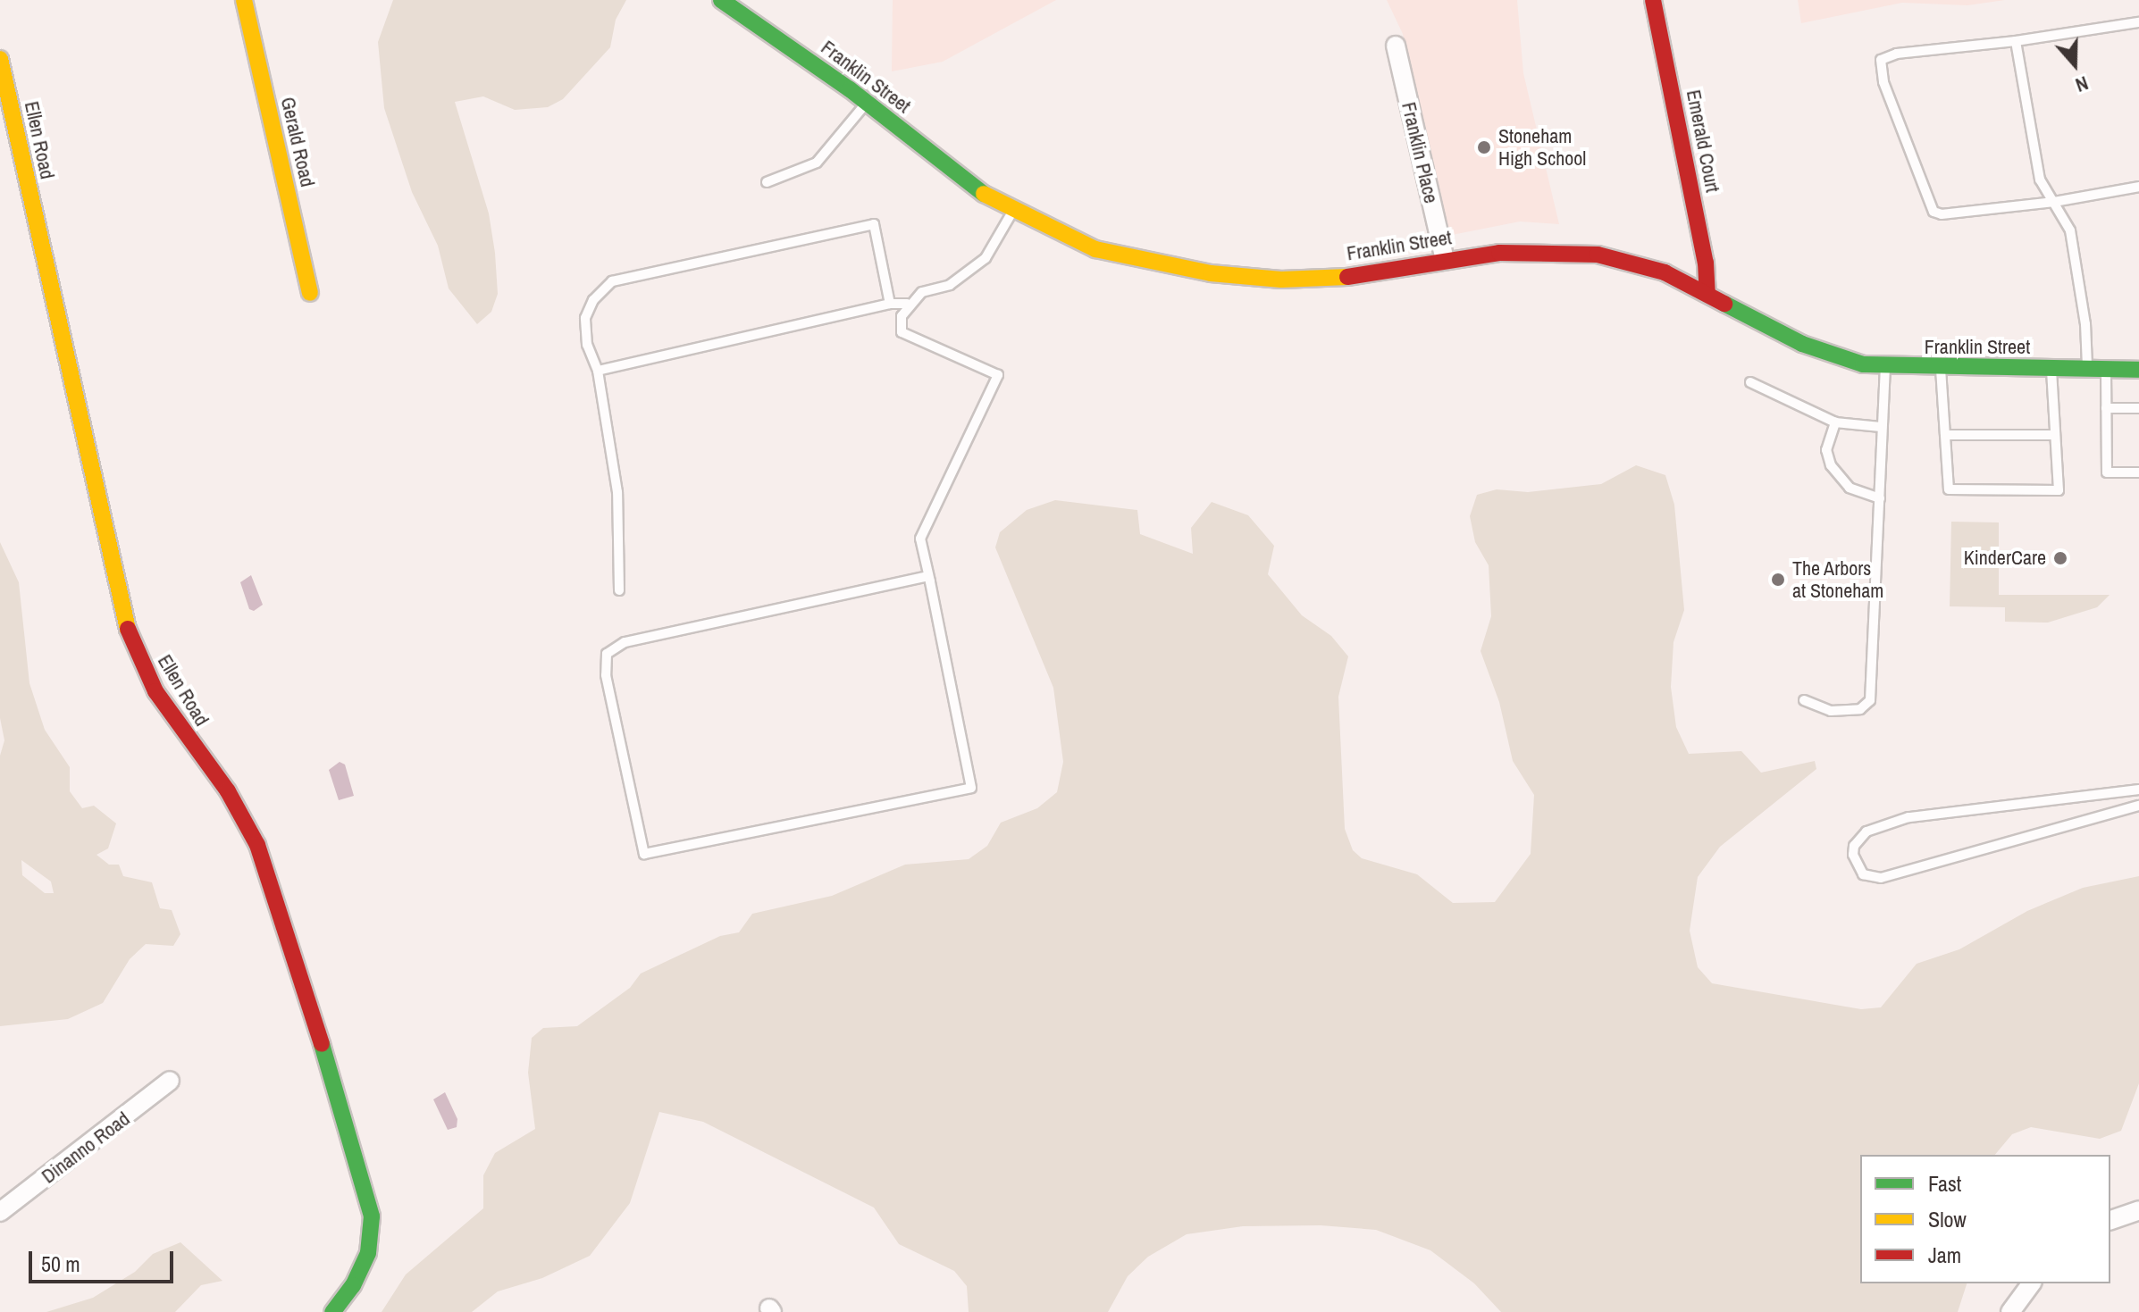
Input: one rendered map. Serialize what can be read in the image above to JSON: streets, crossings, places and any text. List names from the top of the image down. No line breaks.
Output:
{"streets":{"street":["Franklin Street","Ellen Road","Emerald Court","Gerald Road","Franklin Place","Dinanno Road"]},"crossings":[["Franklin Street","Emerald Court"],["Franklin Street","Franklin Place"]],"places":["Stoneham High School","KinderCare","The Arbors at Stoneham"],"legend":["Fast","Slow","Jam"],"scale_bar":"50 m","north":"bottom"}
